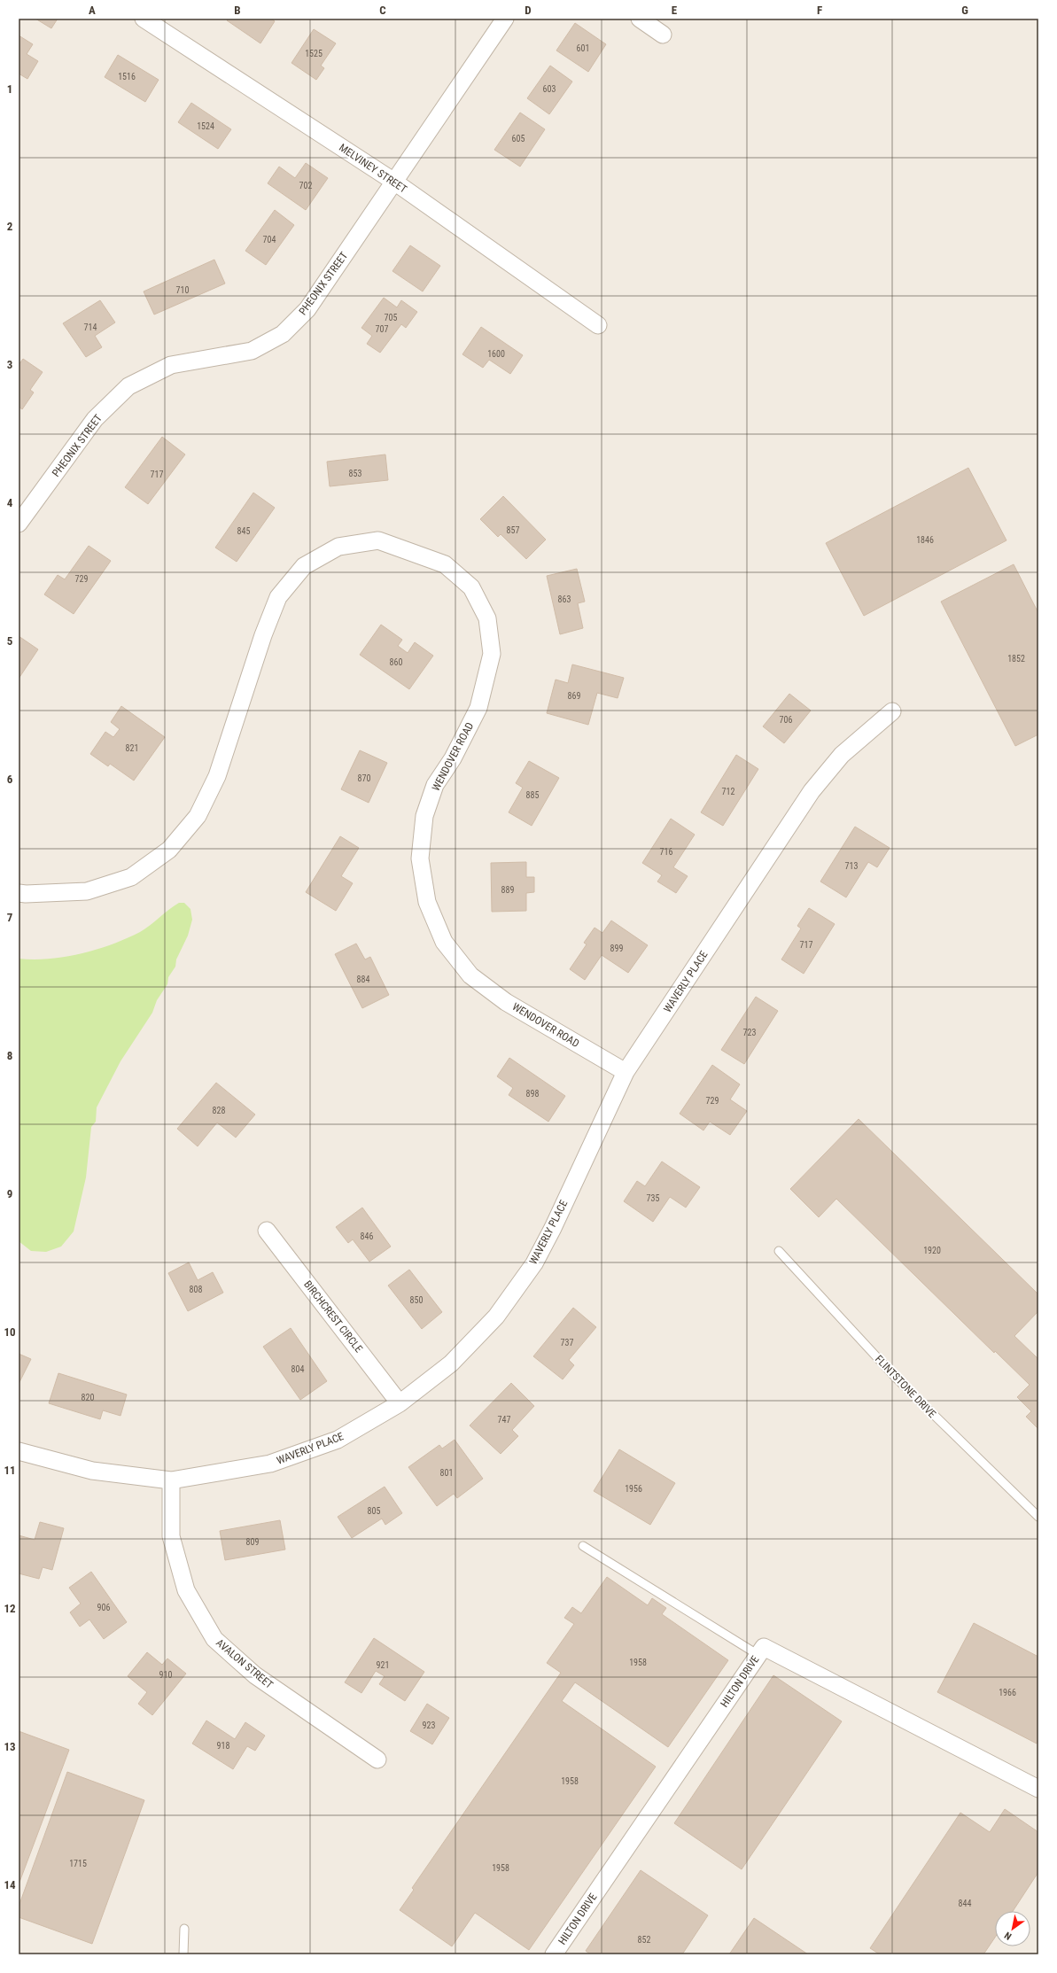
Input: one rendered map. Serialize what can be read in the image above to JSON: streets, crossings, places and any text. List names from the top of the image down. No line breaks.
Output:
{"streets":{"street":["MELVINEY STREET","PHEONIX STREET","WENDOVER ROAD","WAVERLY PLACE","BIRCHCREST CIRCLE","AVALON STREET","HILTON DRIVE"],"lane":["FLINTSTONE DRIVE"]},"crossings":[["MELVINEY STREET","PHEONIX STREET"],["WENDOVER ROAD","WAVERLY PLACE"],["WAVERLY PLACE","BIRCHCREST CIRCLE"],["WAVERLY PLACE","AVALON STREET"]],"house_numbers":["601","1525","1516","603","1524","605","702","704","710","705","714","707","1600","853","717","857","845","1846","729","863","1852","860","869","706","821","870","712","885","716","713","889","717","899","884","723","898","729","828","735","846","1920","808","850","737","804","820","747","801","1956","805","809","906","1958","921","910","1966","923","918","1958","1715","1958","844","852"],"north":"bottom left","grid":{"columns":["A","B","C","D","E","F","G"],"rows":["1","2","3","4","5","6","7","8","9","10","11","12","13","14"]}}
